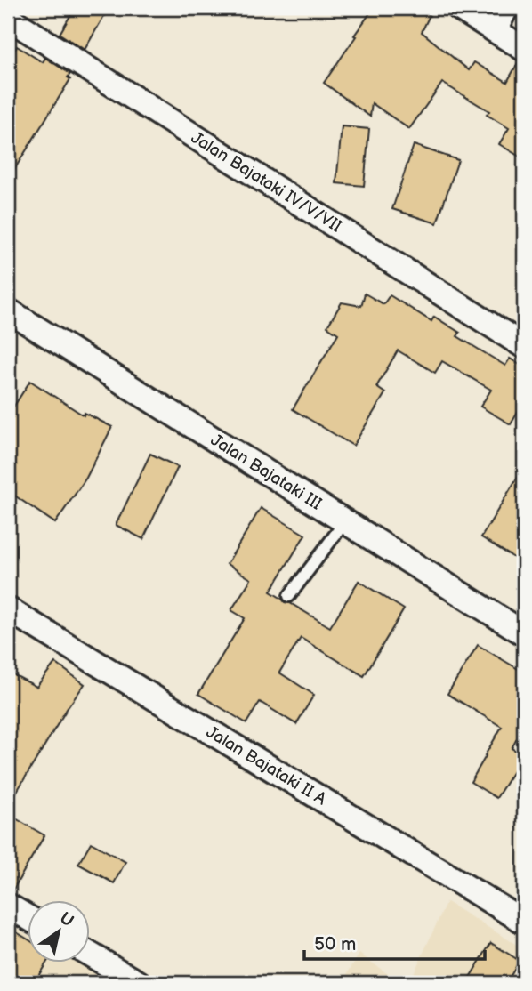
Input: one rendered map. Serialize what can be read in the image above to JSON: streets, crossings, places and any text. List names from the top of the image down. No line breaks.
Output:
{"streets":{"street":["Jalan Bajataki IV/V/VII","Jalan Bajataki III","Jalan Bajataki II A"]},"scale_bar":"50 m","north":"top right"}
